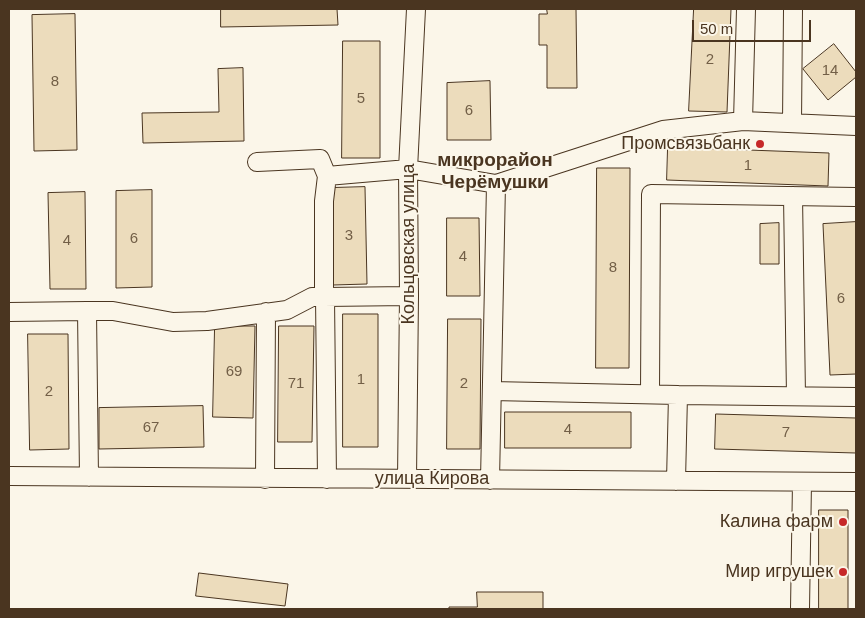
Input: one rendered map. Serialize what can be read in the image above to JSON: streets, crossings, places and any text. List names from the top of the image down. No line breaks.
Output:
{"streets":{"street":["Кольцовская улица","улица Кирова"]},"crossings":[["Кольцовская улица","улица Кирова"]],"districts":["микрорайон Черёмушки"],"places":["Промсвязьбанк","Калина фарм","Мир игрушек"],"house_numbers":["2","14","8","5","6","1","3","6","4","4","8","6","69","1","71","2","2","67","4","7"],"scale_bar":"50 m"}
